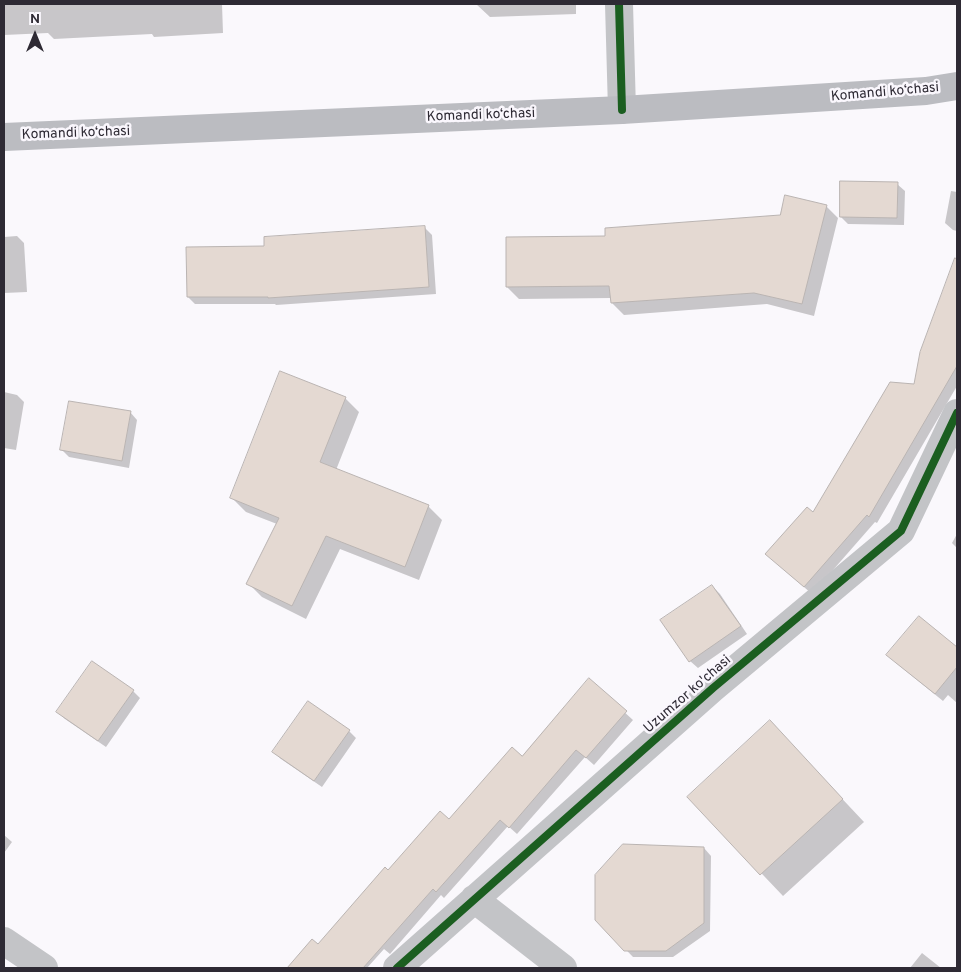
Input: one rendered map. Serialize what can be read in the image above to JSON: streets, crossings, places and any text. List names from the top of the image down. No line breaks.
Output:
{"streets":{"main road":["Komandi ko‘chasi"],"street":["Uzumzor ko'chasi"]},"north":"top"}
